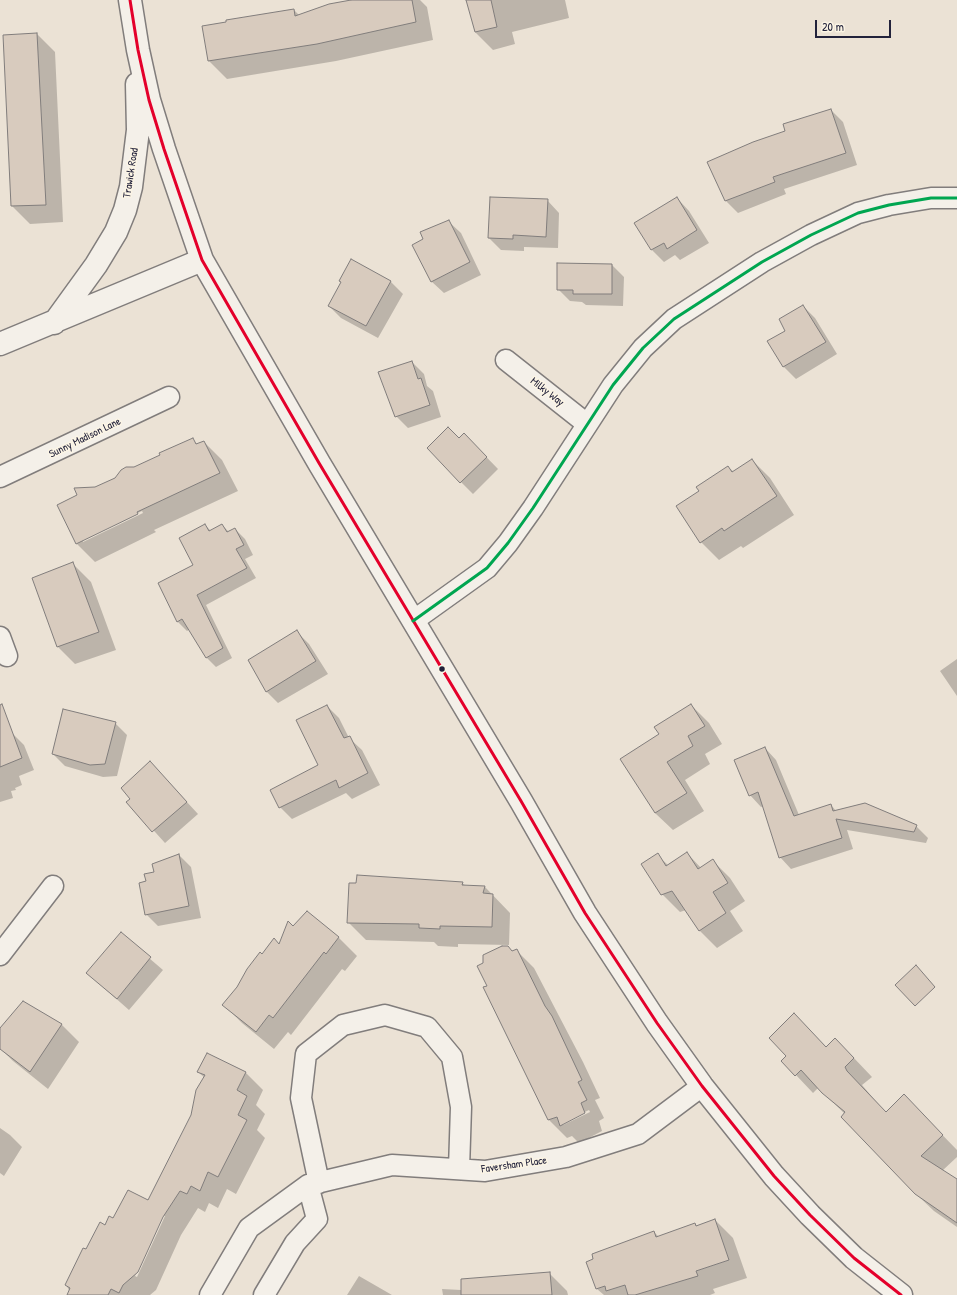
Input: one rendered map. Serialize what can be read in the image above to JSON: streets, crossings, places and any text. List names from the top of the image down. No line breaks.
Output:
{"streets":{"street":["Trawick Road","Milky Way","Sunny Madison Lane","Faversham Place"]},"scale_bar":"20 m"}
